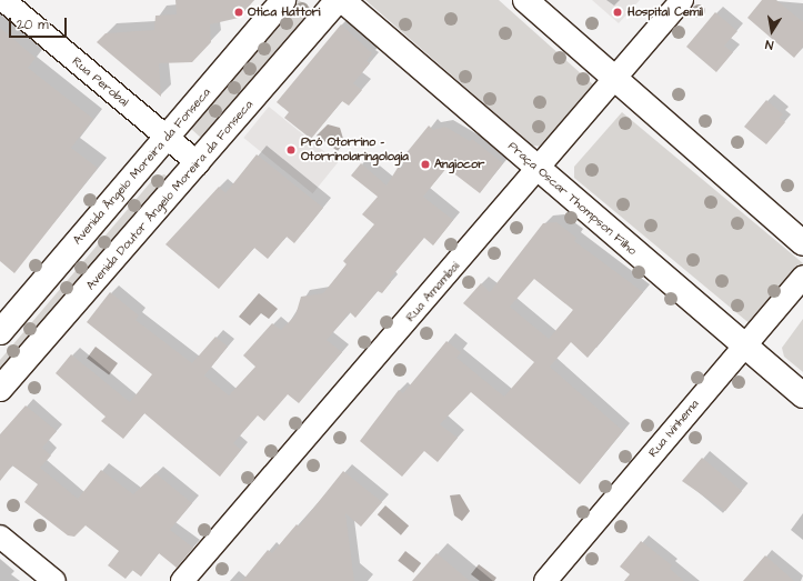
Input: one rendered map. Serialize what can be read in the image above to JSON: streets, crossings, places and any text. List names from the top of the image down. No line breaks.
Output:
{"streets":{"street":["Rua Perobal","Avenida Ângelo Moreira da Fonseca","Avenida Doutor Ângelo Moreira da Fonseca","Praça Oscar Thompson Filho","Rua Amambaí","Rua Ivinhema"]},"crossings":[["Rua Perobal","Avenida Ângelo Moreira da Fonseca"],["Rua Perobal","Avenida Doutor Ângelo Moreira da Fonseca"],["Praça Oscar Thompson Filho","Rua Amambaí"],["Praça Oscar Thompson Filho","Rua Ivinhema"]],"places":["Otica Hattori","Hospital Cemil","Pró Otorrino - Otorrinolaringologia","Angiocor"],"scale_bar":"20 m","north":"bottom"}
